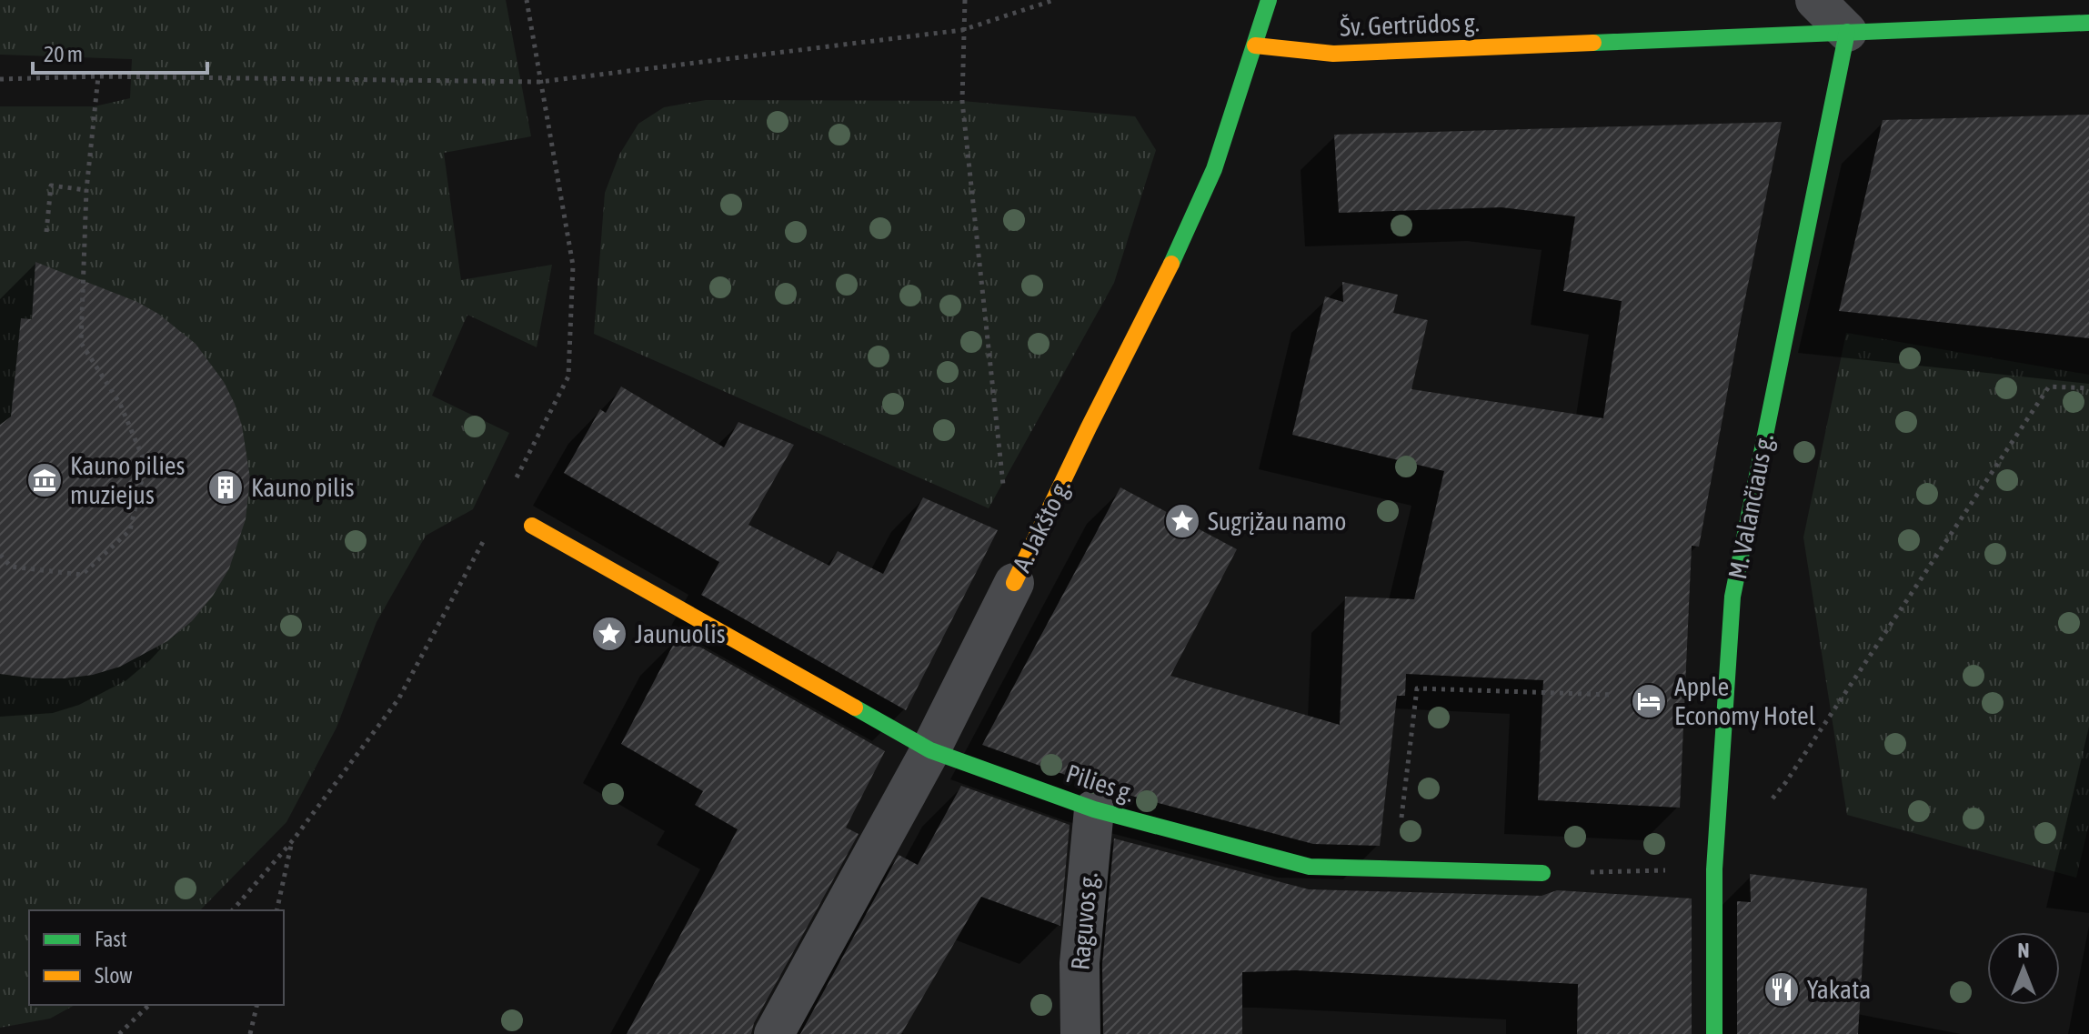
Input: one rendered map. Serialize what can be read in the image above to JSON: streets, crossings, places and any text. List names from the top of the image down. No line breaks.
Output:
{"streets":{"street":["Šv. Gertrūdos g.","M. Valančiaus g.","A. Jakšto g.","Pilies g.","Raguvos g."]},"crossings":[["Šv. Gertrūdos g.","M. Valančiaus g."],["Šv. Gertrūdos g.","A. Jakšto g."],["A. Jakšto g.","Pilies g."],["Pilies g.","Raguvos g."]],"places":{"museum":["Kauno pilies muziejus"],"building":["Kauno pilis"],"place":["Sugrįžau namo","Jaunuolis"],"hotel":["Apple Economy Hotel"],"restaurant":["Yakata"]},"legend":["Fast","Slow"],"scale_bar":"20 m","north":"top"}
